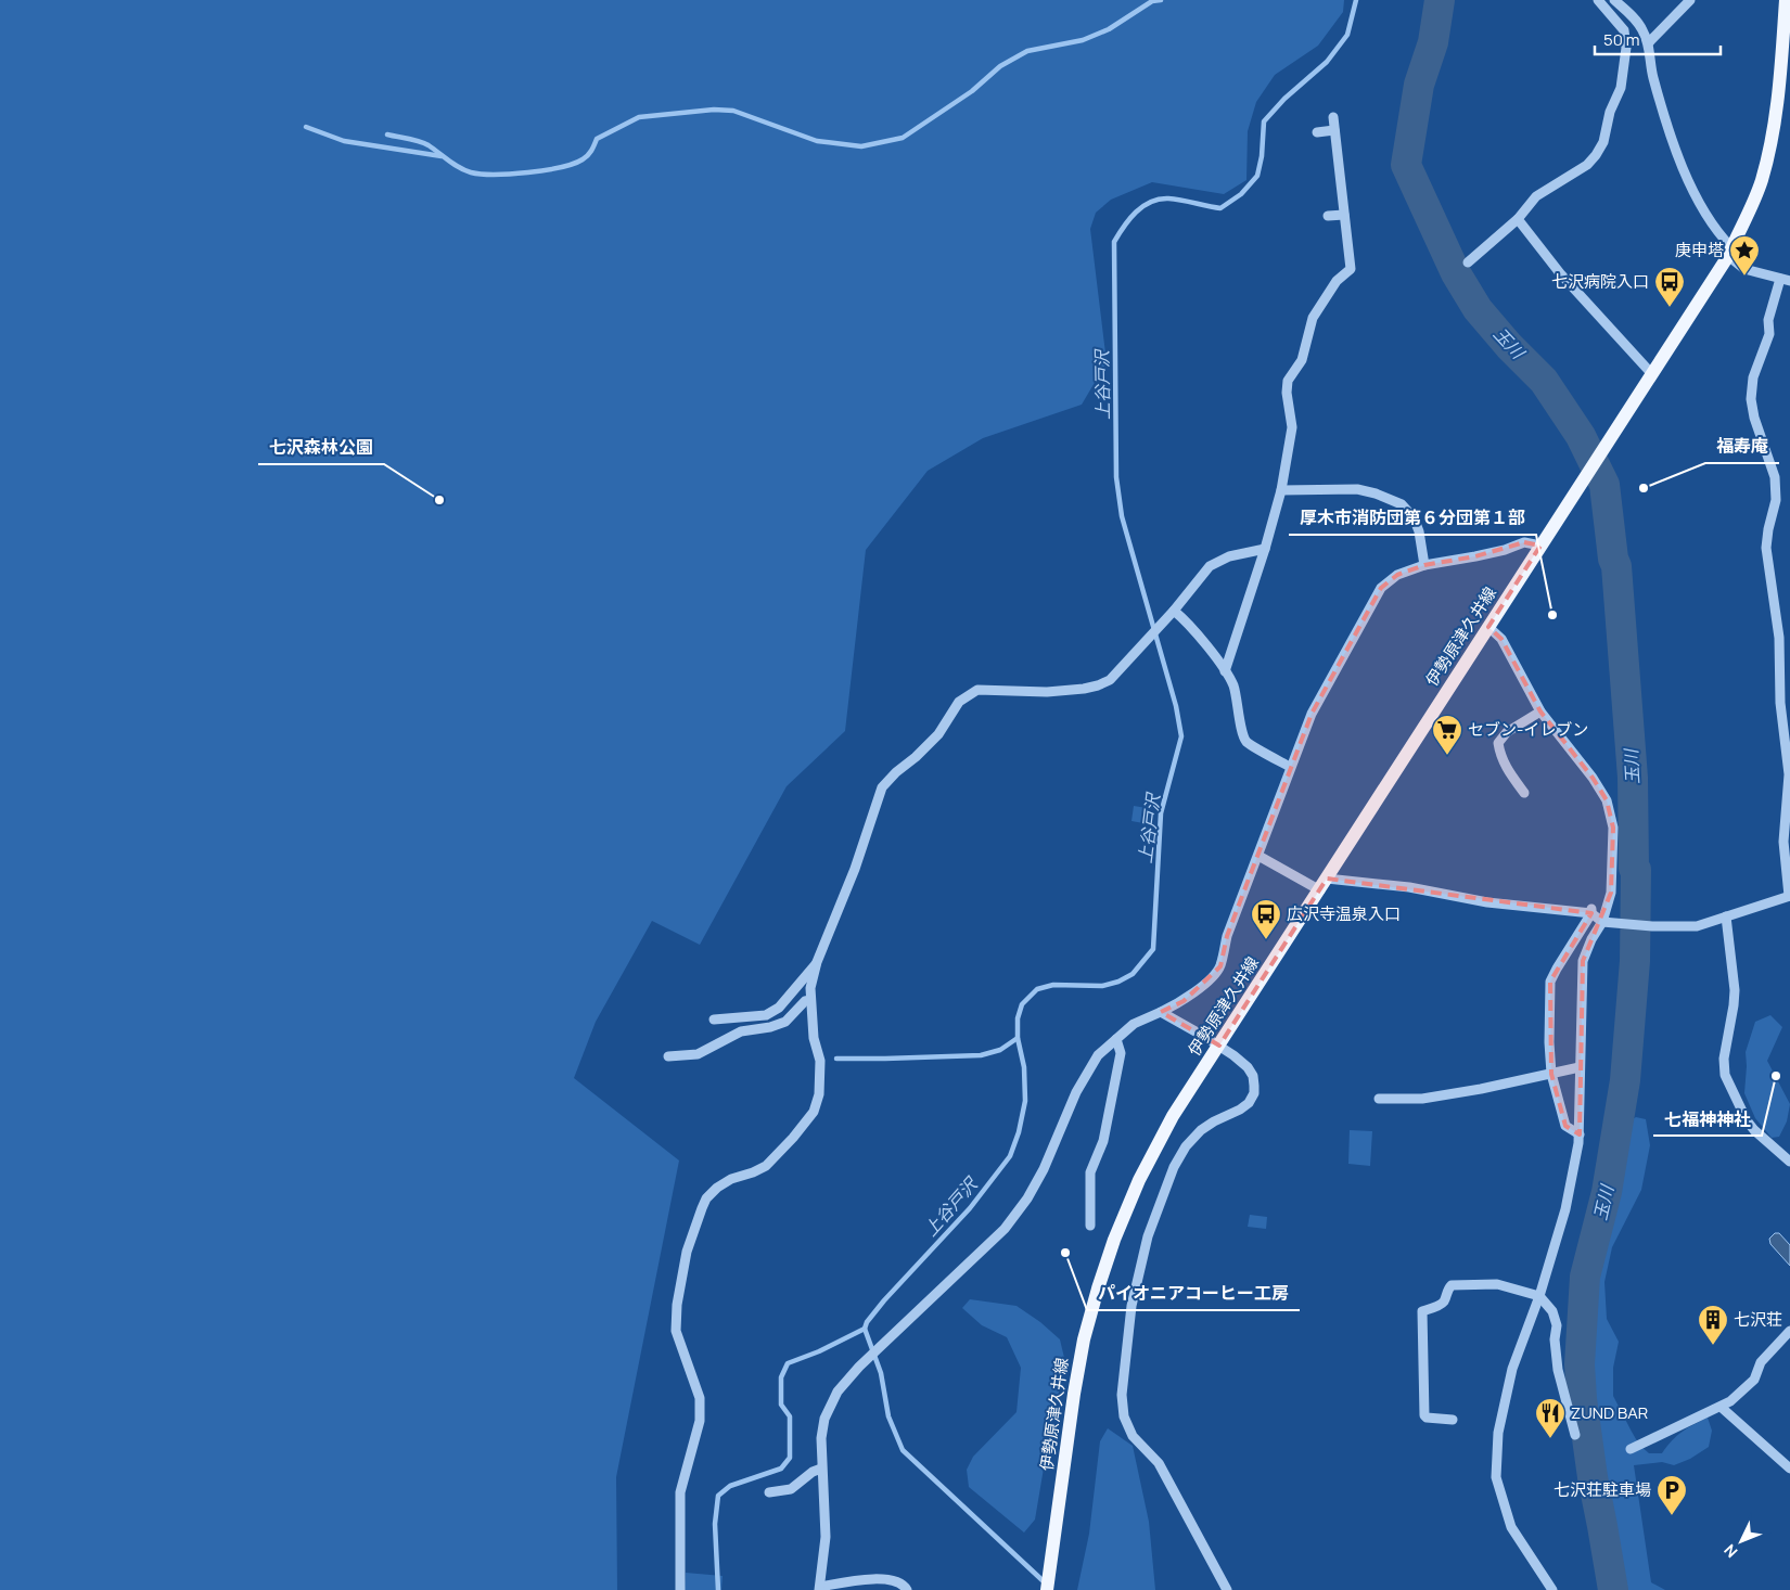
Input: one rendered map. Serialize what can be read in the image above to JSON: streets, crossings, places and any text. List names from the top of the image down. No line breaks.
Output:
{"streets":{"main road":["伊勢原津久井線"]},"water":["玉川","上谷戸沢"],"places":{"place":["庚申塔"],"bus stop":["七沢病院入口","広沢寺温泉入口"],"other":["福寿庵","七沢森林公園","厚木市消防団第６分団第１部","七福神神社","パイオニアコーヒー工房"],"supermarket":["セブン-イレブン"],"building":["七沢荘"],"restaurant":["ZUND BAR"],"parking":["七沢荘駐車場"]},"scale_bar":"50 m","north":"bottom left"}
